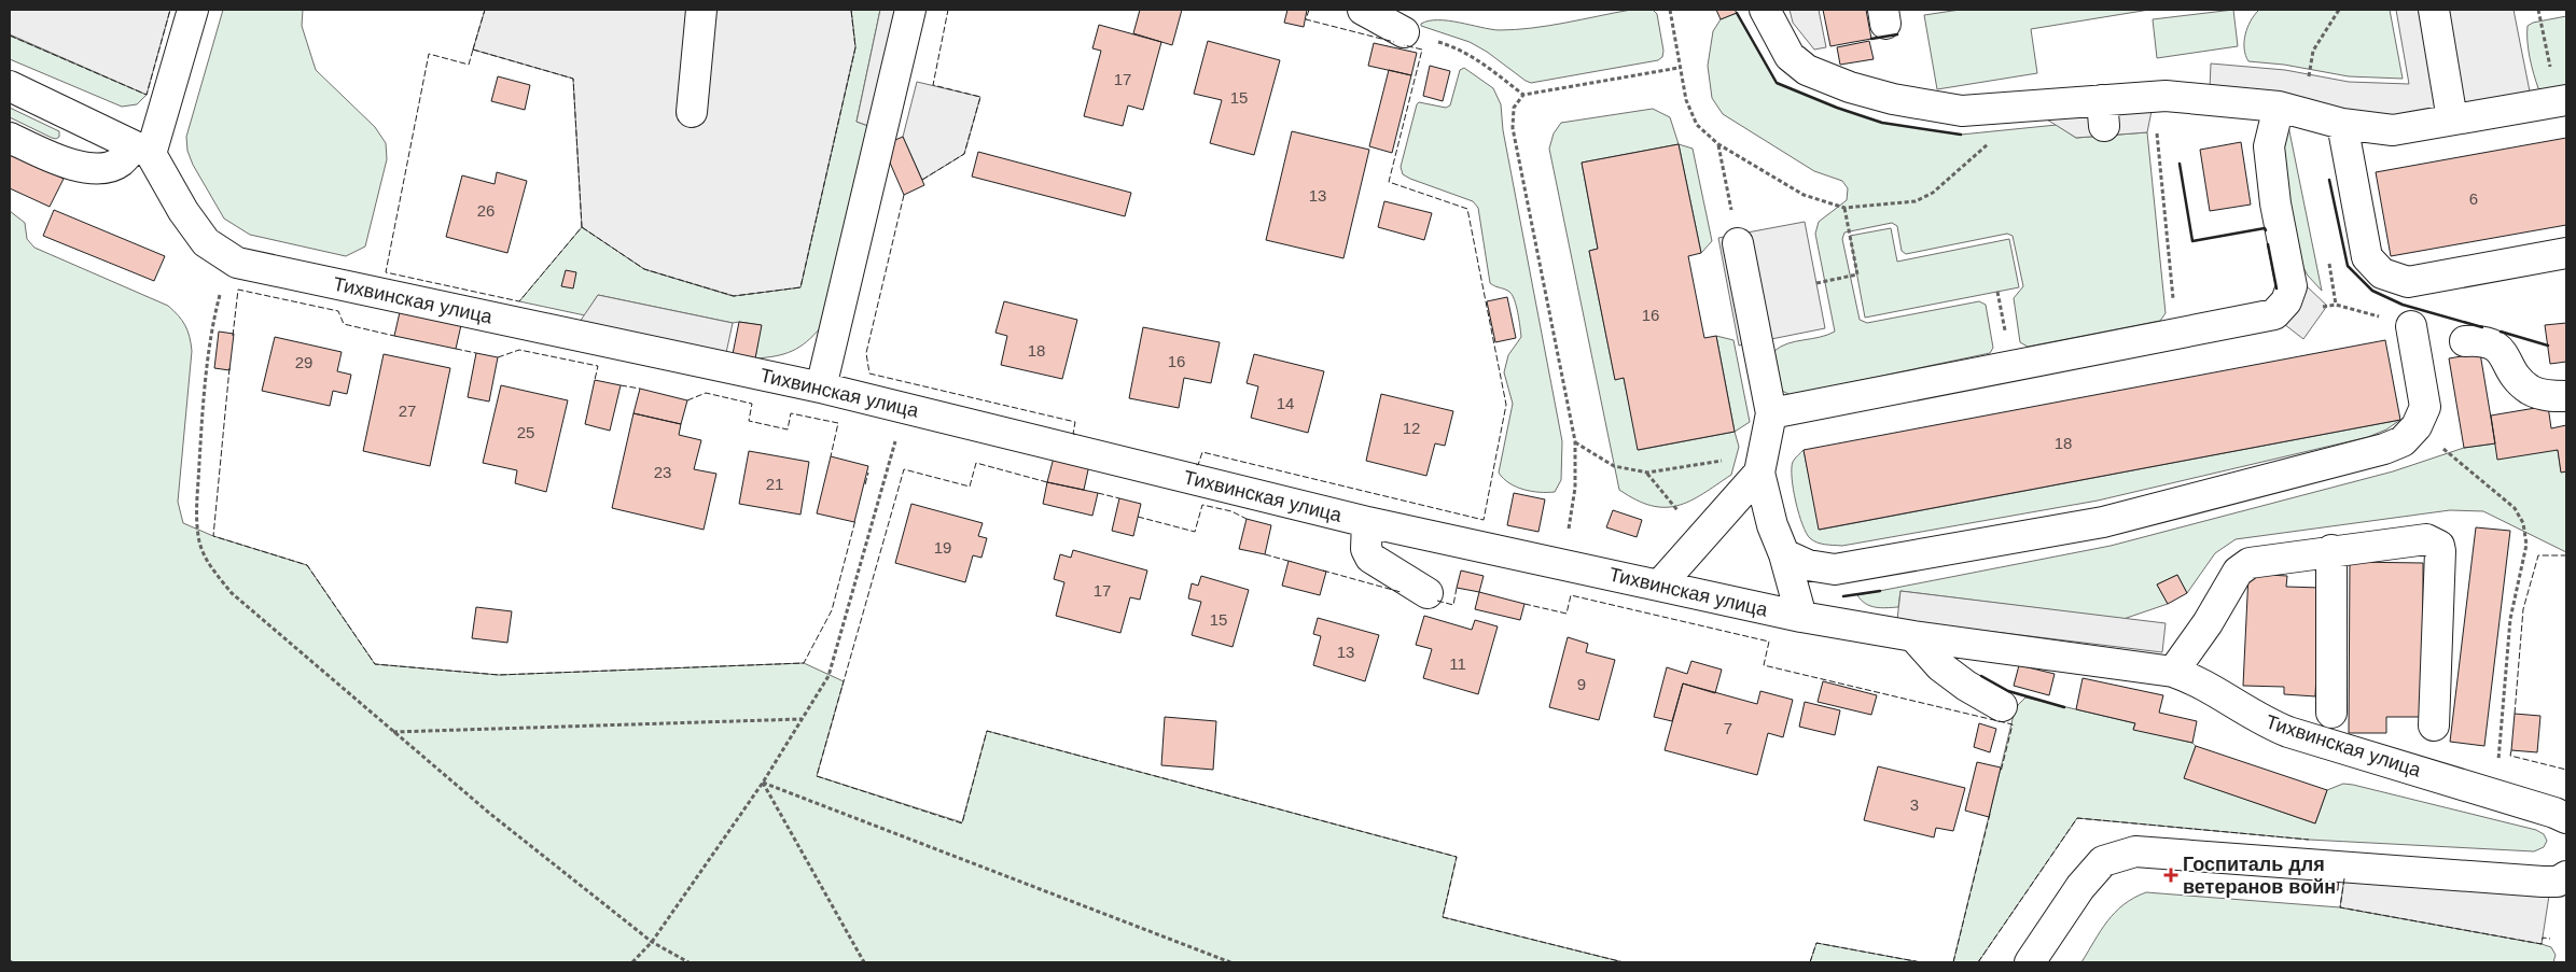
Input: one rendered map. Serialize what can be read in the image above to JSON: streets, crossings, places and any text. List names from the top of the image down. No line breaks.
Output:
{"streets":{"lane":["Тихвинская улица"]},"places":{"health":["Госпиталь для ветеранов войн"]},"house_numbers":["17","15","13","6","26","16","18","16","29","14","27","12","25","18","23","21","19","17","15","13","11","9","7","3"]}
